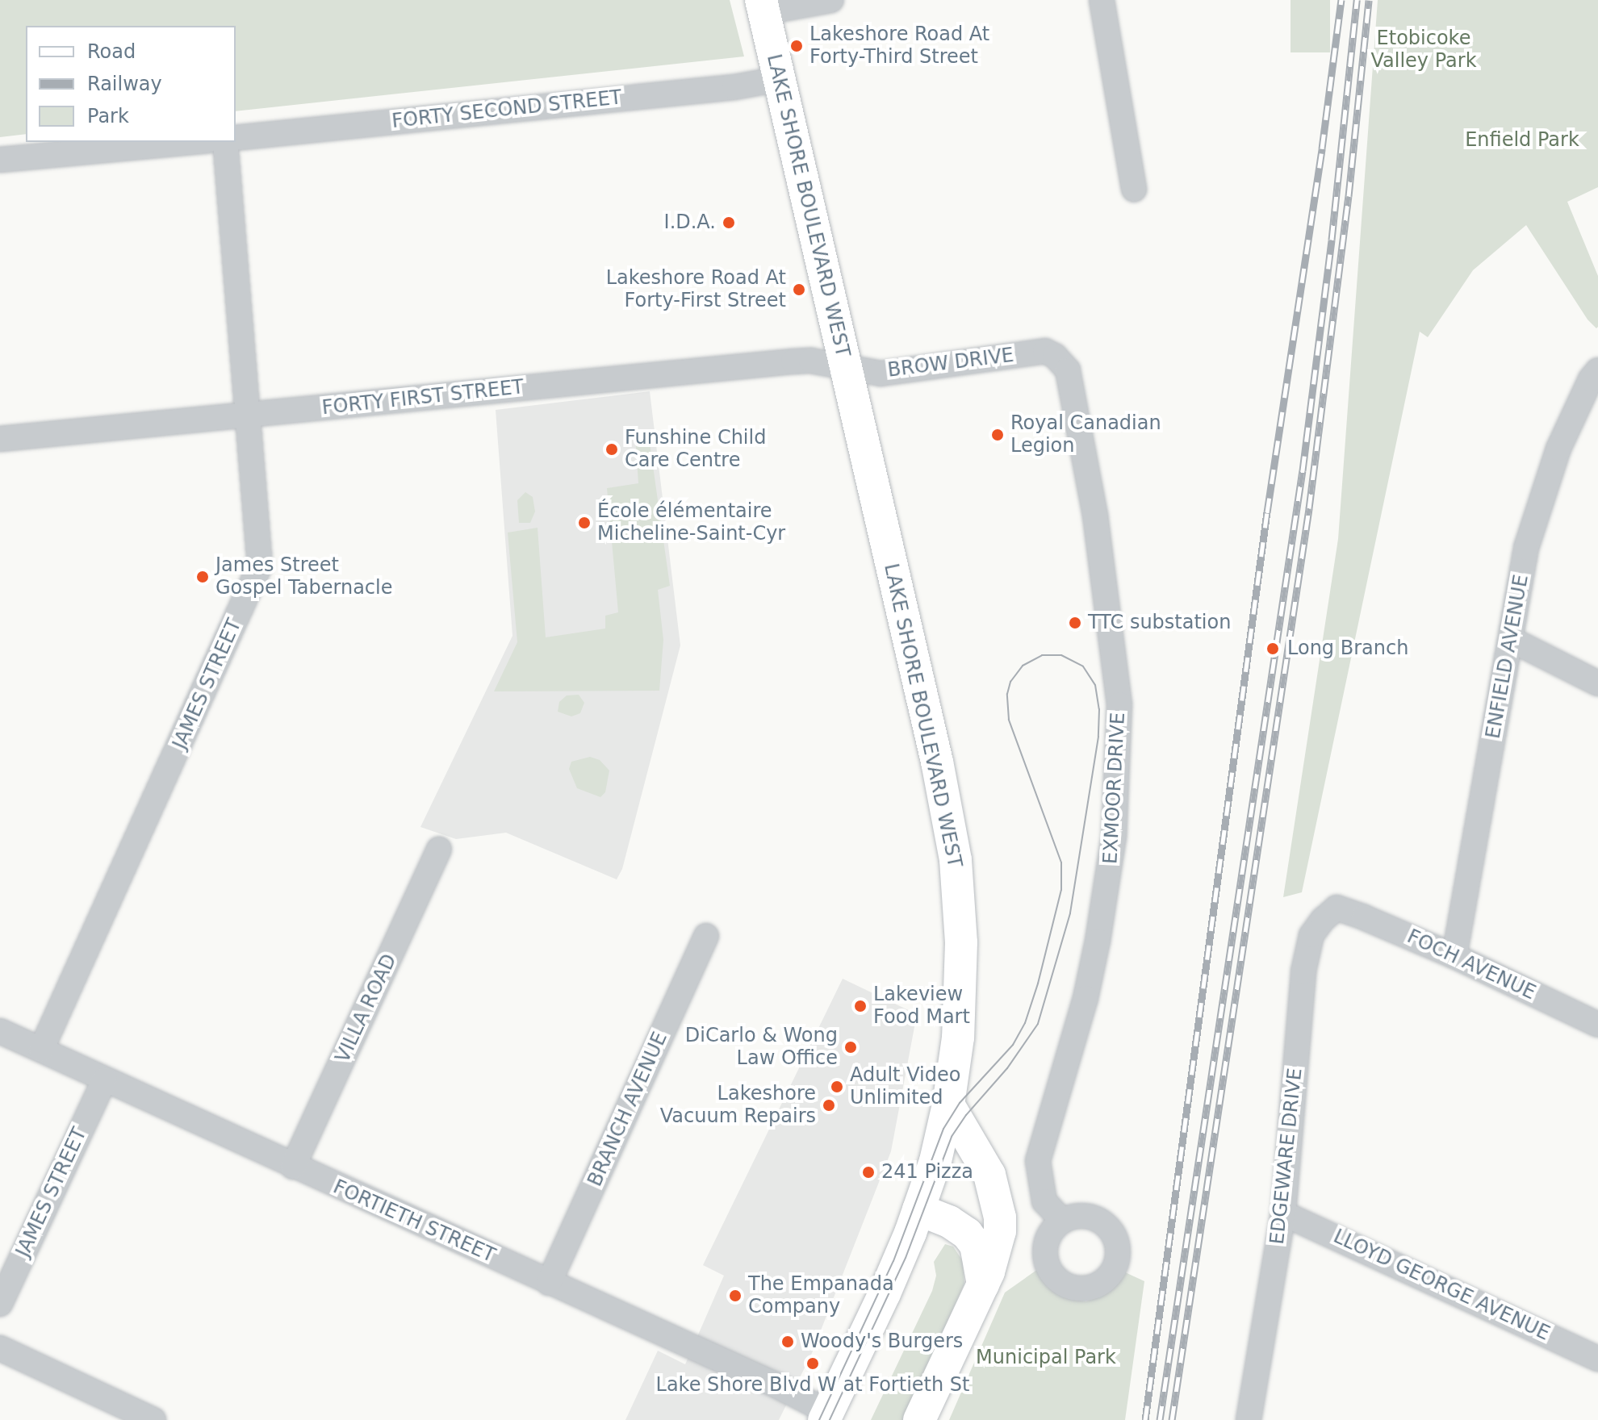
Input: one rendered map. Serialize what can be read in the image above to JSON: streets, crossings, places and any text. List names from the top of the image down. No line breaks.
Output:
{"streets":{"main road":["LAKE SHORE BOULEVARD WEST"],"street":["FORTY SECOND STREET","BROW DRIVE","FORTY FIRST STREET","ENFIELD AVENUE","JAMES STREET","EXMOOR DRIVE","FOCH AVENUE","VILLA ROAD","BRANCH AVENUE","EDGEWARE DRIVE","FORTIETH STREET","LLOYD GEORGE AVENUE"]},"crossings":[["FORTY SECOND STREET","LAKE SHORE BOULEVARD WEST"],["LAKE SHORE BOULEVARD WEST","BROW DRIVE"],["LAKE SHORE BOULEVARD WEST","FORTY FIRST STREET"],["LAKE SHORE BOULEVARD WEST","FORTIETH STREET"],["BROW DRIVE","FORTY FIRST STREET"],["BROW DRIVE","EXMOOR DRIVE"],["FORTY FIRST STREET","JAMES STREET"],["ENFIELD AVENUE","FOCH AVENUE"],["JAMES STREET","FORTIETH STREET"],["FOCH AVENUE","EDGEWARE DRIVE"],["VILLA ROAD","FORTIETH STREET"],["BRANCH AVENUE","FORTIETH STREET"],["EDGEWARE DRIVE","LLOYD GEORGE AVENUE"]],"parks":["Etobicoke Valley Park","Enfield Park","Municipal Park"],"places":["Lakeshore Road At Forty-Third Street","I.D.A.","Lakeshore Road At Forty-First Street","Royal Canadian Legion","Funshine Child Care Centre","École élémentaire Micheline-Saint-Cyr","James Street Gospel Tabernacle","TTC substation","Long Branch","Lakeview Food Mart","DiCarlo & Wong Law Office","Adult Video Unlimited","Lakeshore Vacuum Repairs","241 Pizza","The Empanada Company","Woody's Burgers","Lake Shore Blvd W at Fortieth St"],"legend":["Road","Railway","Park"]}
